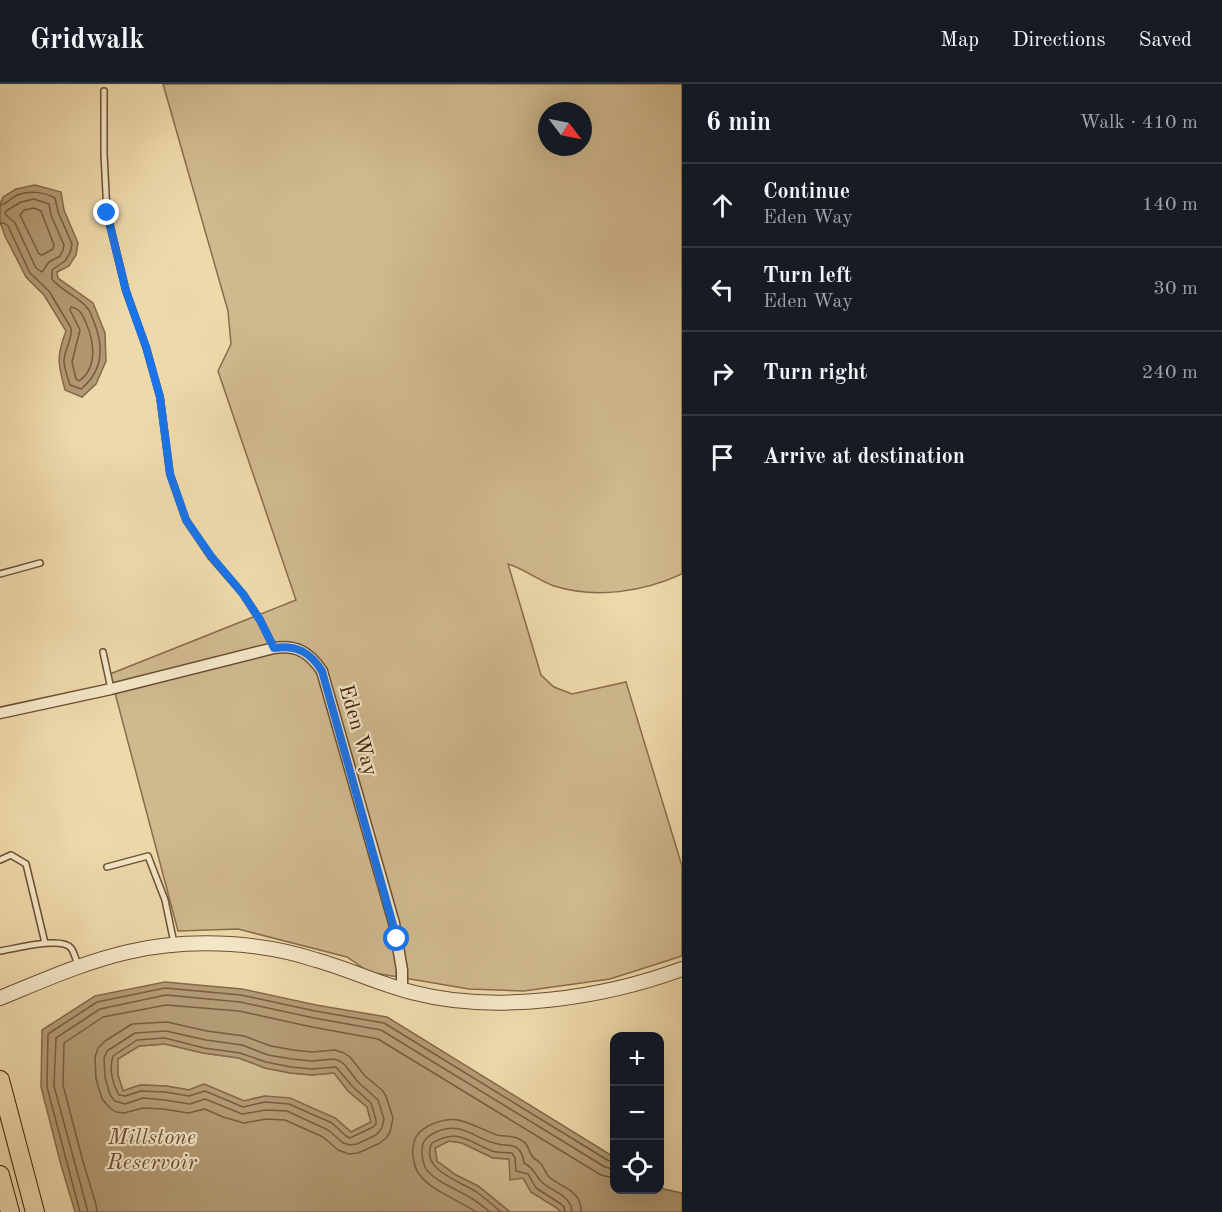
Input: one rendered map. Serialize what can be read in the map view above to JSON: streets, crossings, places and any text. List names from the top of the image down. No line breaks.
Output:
{"streets":{"street":["Eden Way"]},"water":["Millstone Reservoir"],"north":"bottom right","page":{"header":"Gridwalk","nav":["Map","Directions","Saved"],"heading":["6 min","Walk · 410 m"],"list":[["Continue","Eden Way","140 m"],["Turn left","Eden Way","30 m"],["Turn right","240 m"],"Arrive at destination"],"map_buttons":["+","−"]}}
